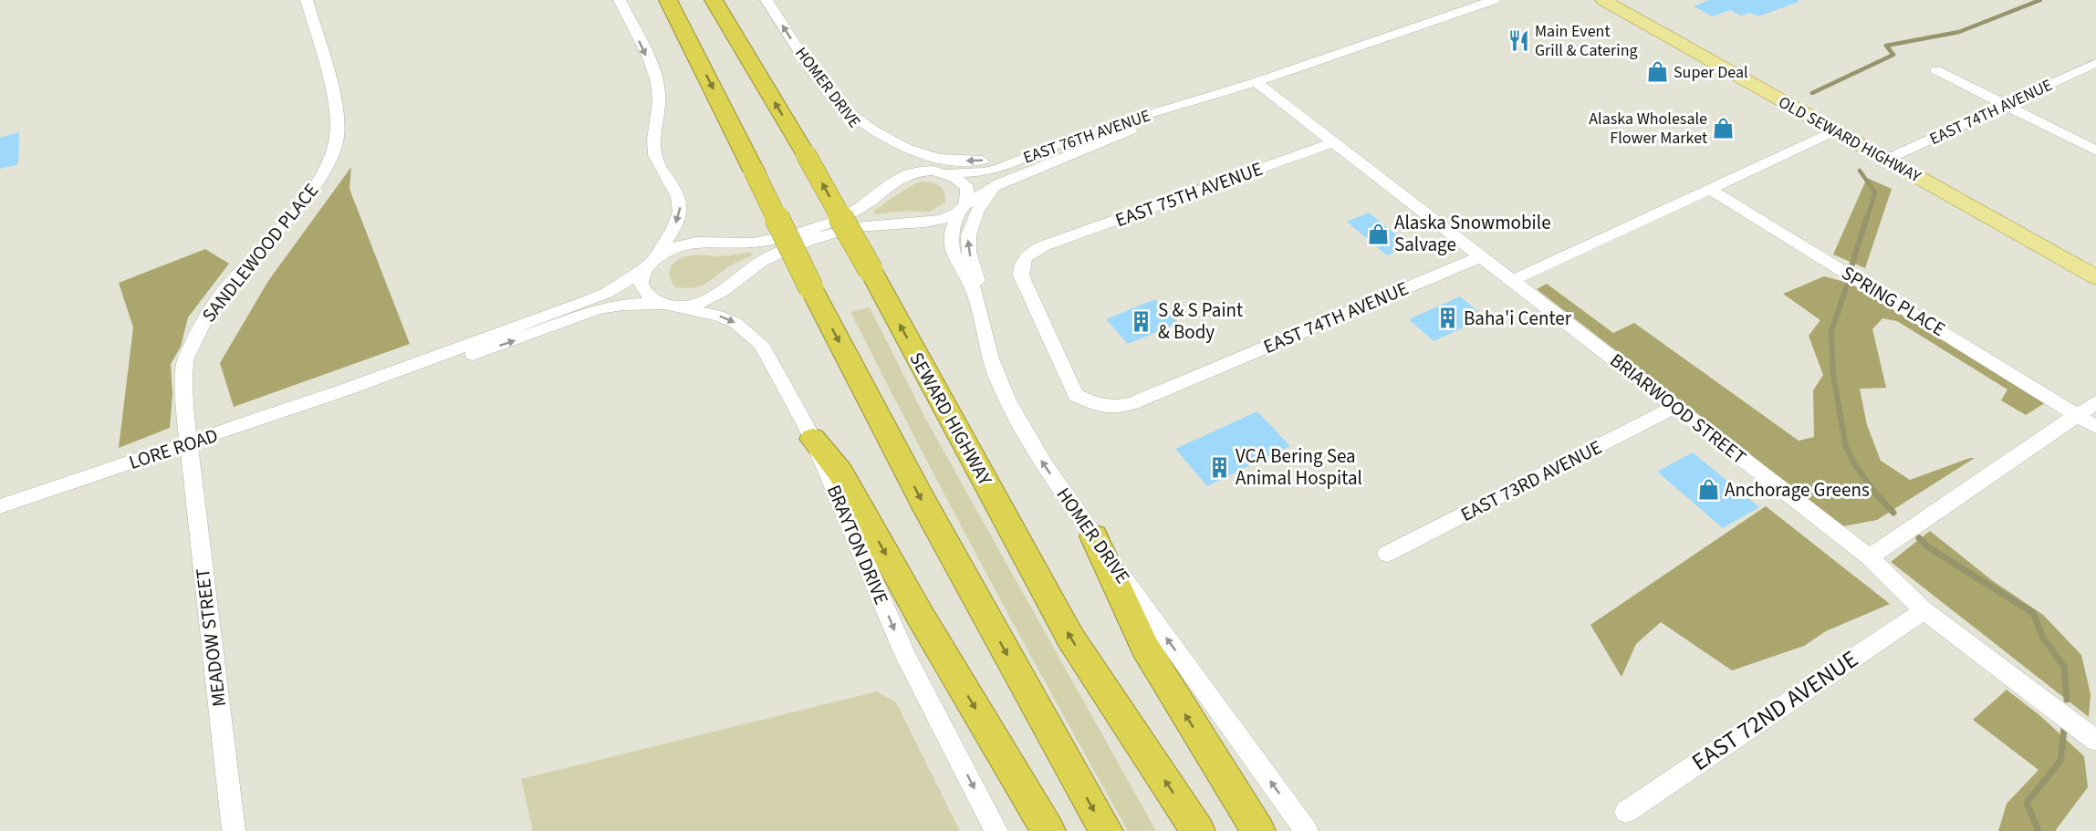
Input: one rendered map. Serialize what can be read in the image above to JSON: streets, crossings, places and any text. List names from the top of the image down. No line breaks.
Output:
{"streets":{"highway":["SEWARD HIGHWAY"],"main road":["OLD SEWARD HIGHWAY"],"street":["HOMER DRIVE","EAST 74TH AVENUE","EAST 76TH AVENUE","EAST 75TH AVENUE","SANDLEWOOD PLACE","SPRING PLACE","BRIARWOOD STREET","LORE ROAD","EAST 73RD AVENUE","BRAYTON DRIVE","MEADOW STREET","EAST 72ND AVENUE"]},"crossings":[["HOMER DRIVE","EAST 76TH AVENUE"],["EAST 74TH AVENUE","OLD SEWARD HIGHWAY"],["EAST 74TH AVENUE","EAST 75TH AVENUE"],["EAST 74TH AVENUE","BRIARWOOD STREET"],["EAST 76TH AVENUE","BRIARWOOD STREET"],["EAST 76TH AVENUE","LORE ROAD"],["EAST 76TH AVENUE","BRAYTON DRIVE"],["EAST 75TH AVENUE","BRIARWOOD STREET"],["SANDLEWOOD PLACE","LORE ROAD"],["SANDLEWOOD PLACE","MEADOW STREET"],["BRIARWOOD STREET","EAST 73RD AVENUE"],["BRIARWOOD STREET","EAST 72ND AVENUE"],["LORE ROAD","BRAYTON DRIVE"],["LORE ROAD","MEADOW STREET"]],"one_way":["HOMER DRIVE","BRAYTON DRIVE"],"places":{"restaurant":["Main Event Grill & Catering"],"shop":["Super Deal","Alaska Wholesale Flower Market","Alaska Snowmobile Salvage","Anchorage Greens"],"building":["Baha'i Center","S & S Paint & Body","VCA Bering Sea Animal Hospital"]}}
